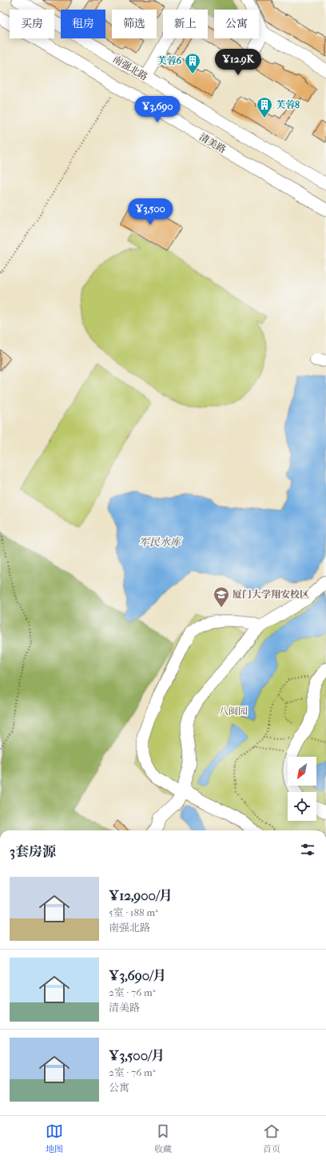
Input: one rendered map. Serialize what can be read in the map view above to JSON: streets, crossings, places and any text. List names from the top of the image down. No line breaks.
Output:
{"streets":{"street":["南强北路","清美路"]},"water":["军民水库"],"parks":["八闽园"],"places":{"building":["芙蓉6","芙蓉8"],"school or university":["厦门大学翔安校区"]},"north":"bottom left","page":{"chip":["买房","租房","筛选","新上","公寓"],"price":["¥12.9K","¥3,690","¥3,500"],"heading":"3套房源","list":[{"name":"¥12,900/月","note":"5室 · 188 m² · 南强北路"},{"name":"¥3,690/月","note":"2室 · 76 m² · 清美路"},{"name":"¥3,500/月","note":"2室 · 76 m² · 公寓"}],"tabs":["地图","收藏","首页"]}}
